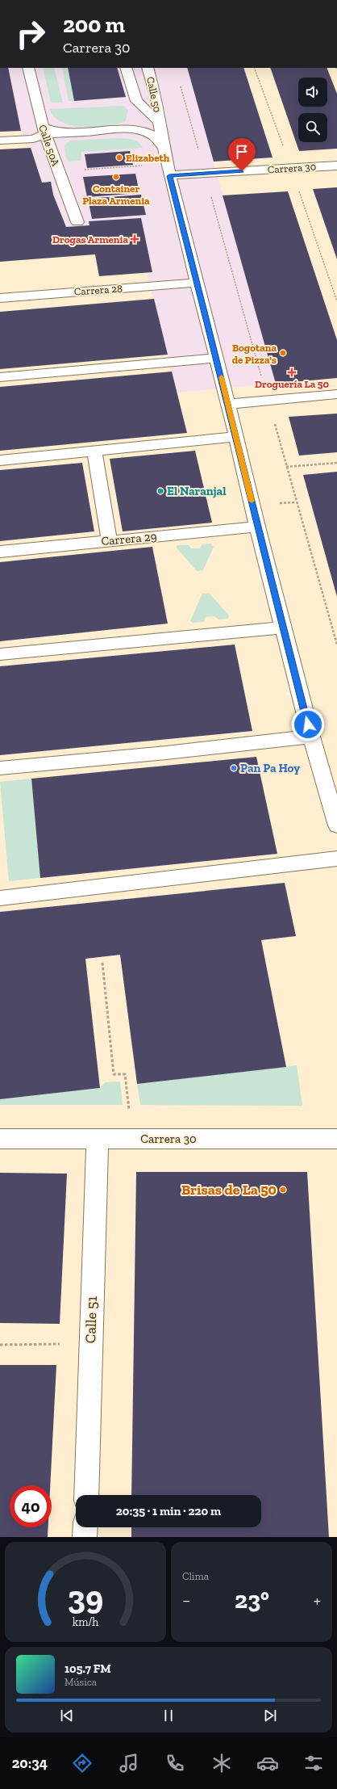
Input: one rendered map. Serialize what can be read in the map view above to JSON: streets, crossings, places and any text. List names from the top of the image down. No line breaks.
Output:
{"streets":{"street":["Calle 50","Calle 50A","Carrera 30","Carrera 28","Carrera 29","Calle 51"]},"crossings":[["Calle 50","Carrera 30"],["Calle 50","Carrera 28"],["Calle 50","Carrera 29"],["Carrera 30","Calle 51"]],"places":{"other":["Elizabeth","Container Plaza Armenia","Bogotana de Pizza's","El Naranjal","Pan Pa Hoy","Brisas de La 50"],"health":["Drogas Armenia","Droguería La 50"]},"page":{"turn":["200 m","Carrera 30"],"limit":"40","trip":"20:35 · 1 min · 220 m","tile":"Clima","heat":["−","23°","+"],"song":["105.7 FM","Música"],"tabs":"20:34","gauge":["39","km/h"]}}
